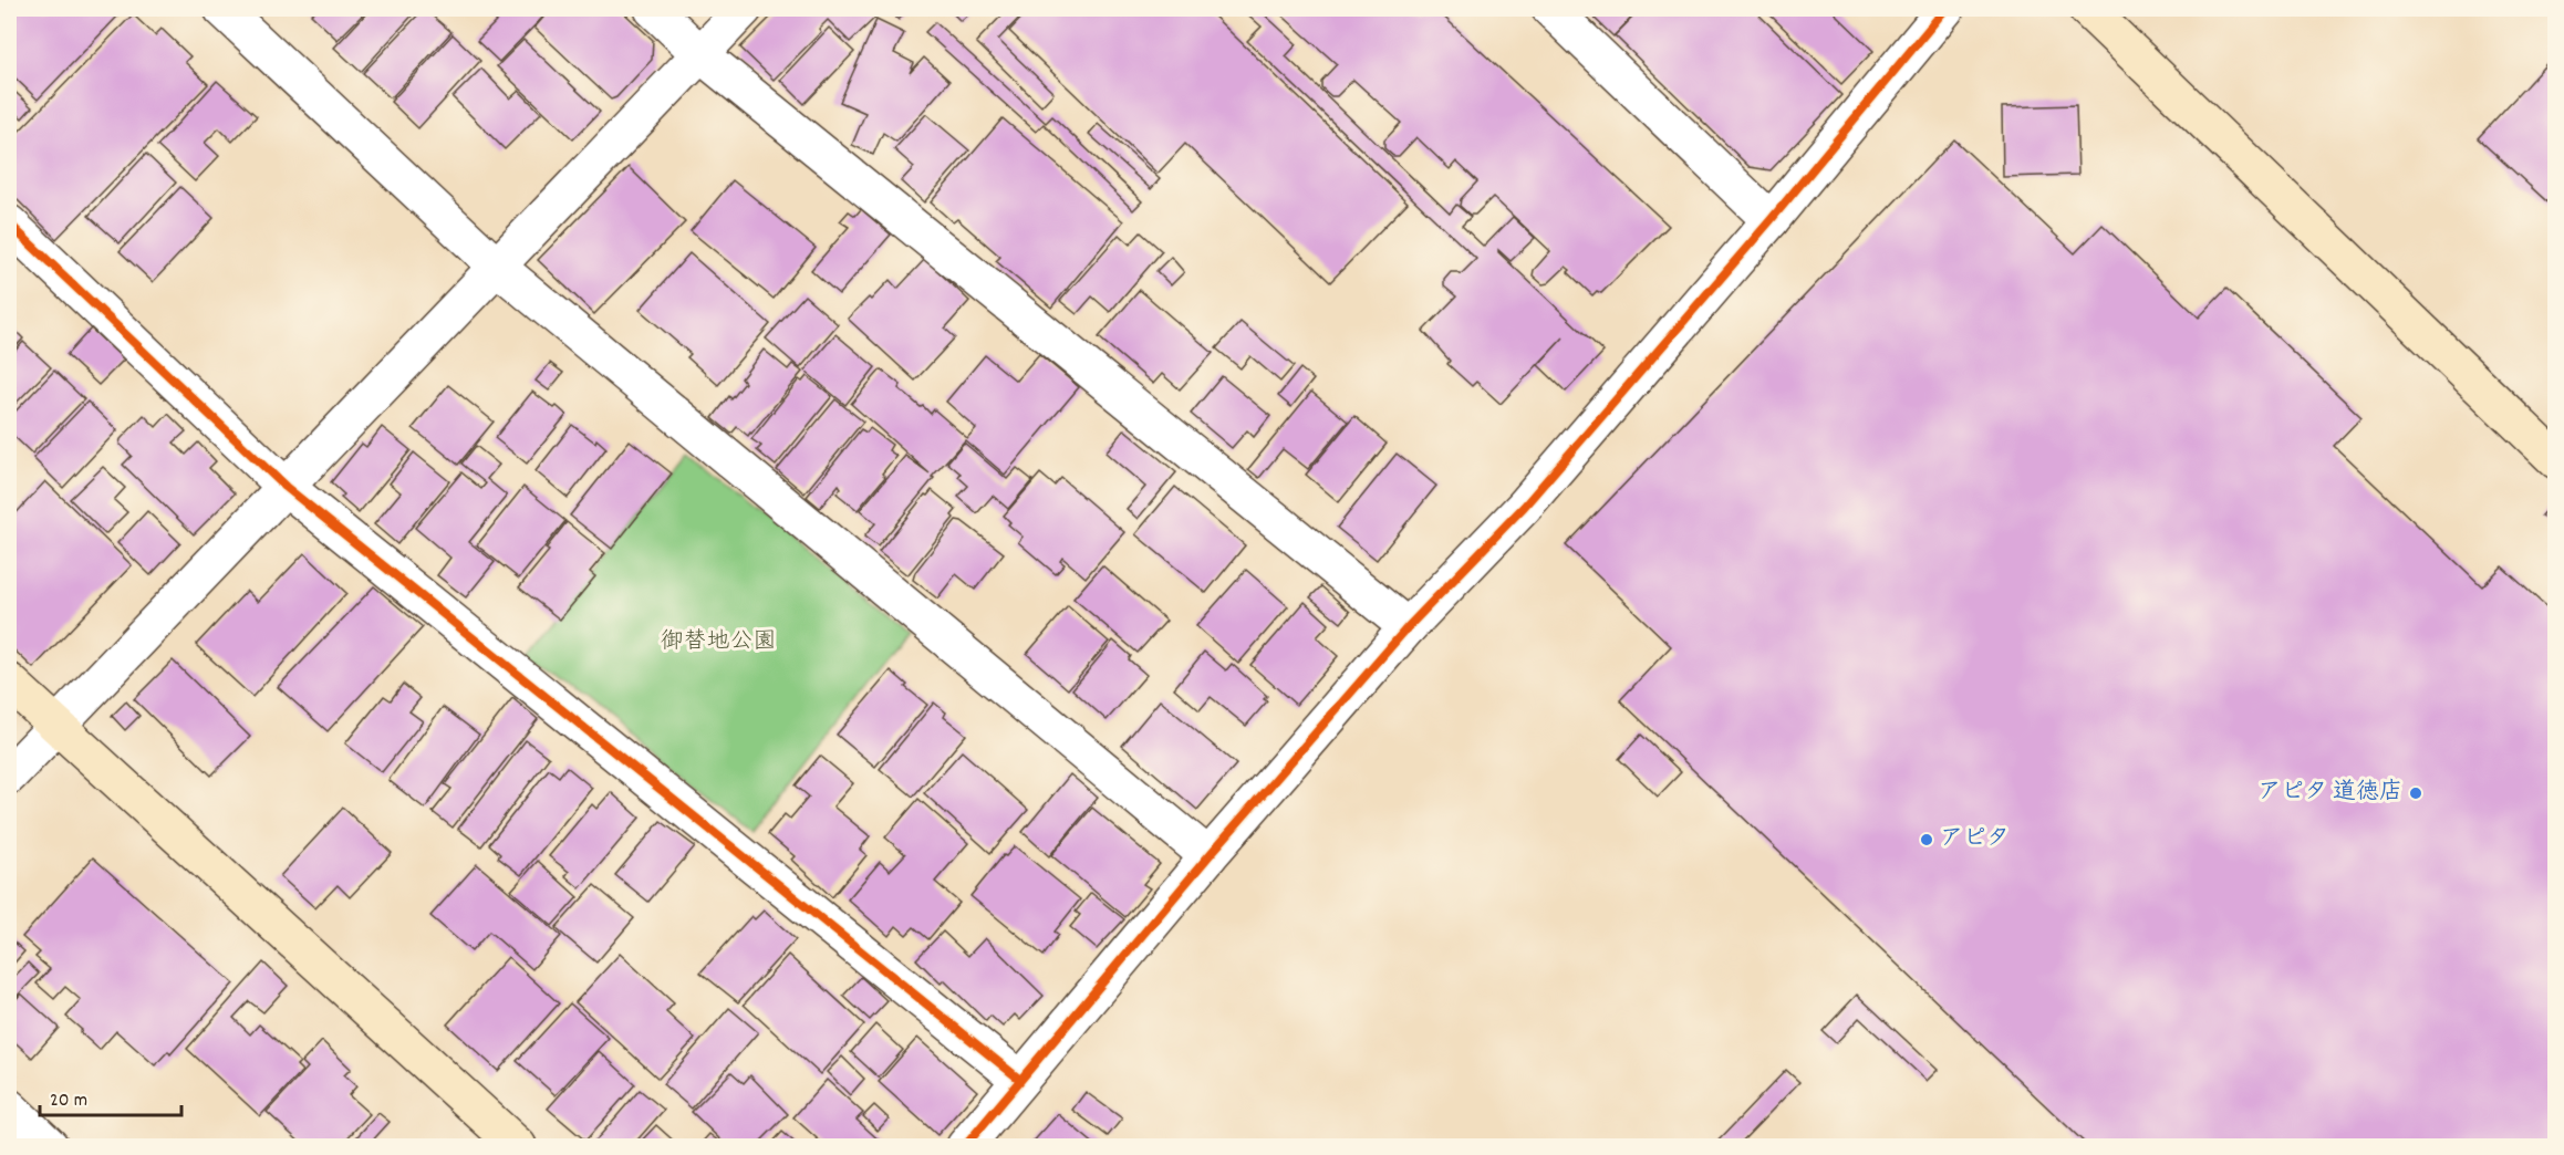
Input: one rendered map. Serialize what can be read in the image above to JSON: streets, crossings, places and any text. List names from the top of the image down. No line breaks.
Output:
{"parks":["御替地公園"],"places":["アピタ 道徳店","アピタ"],"scale_bar":"20 m"}
